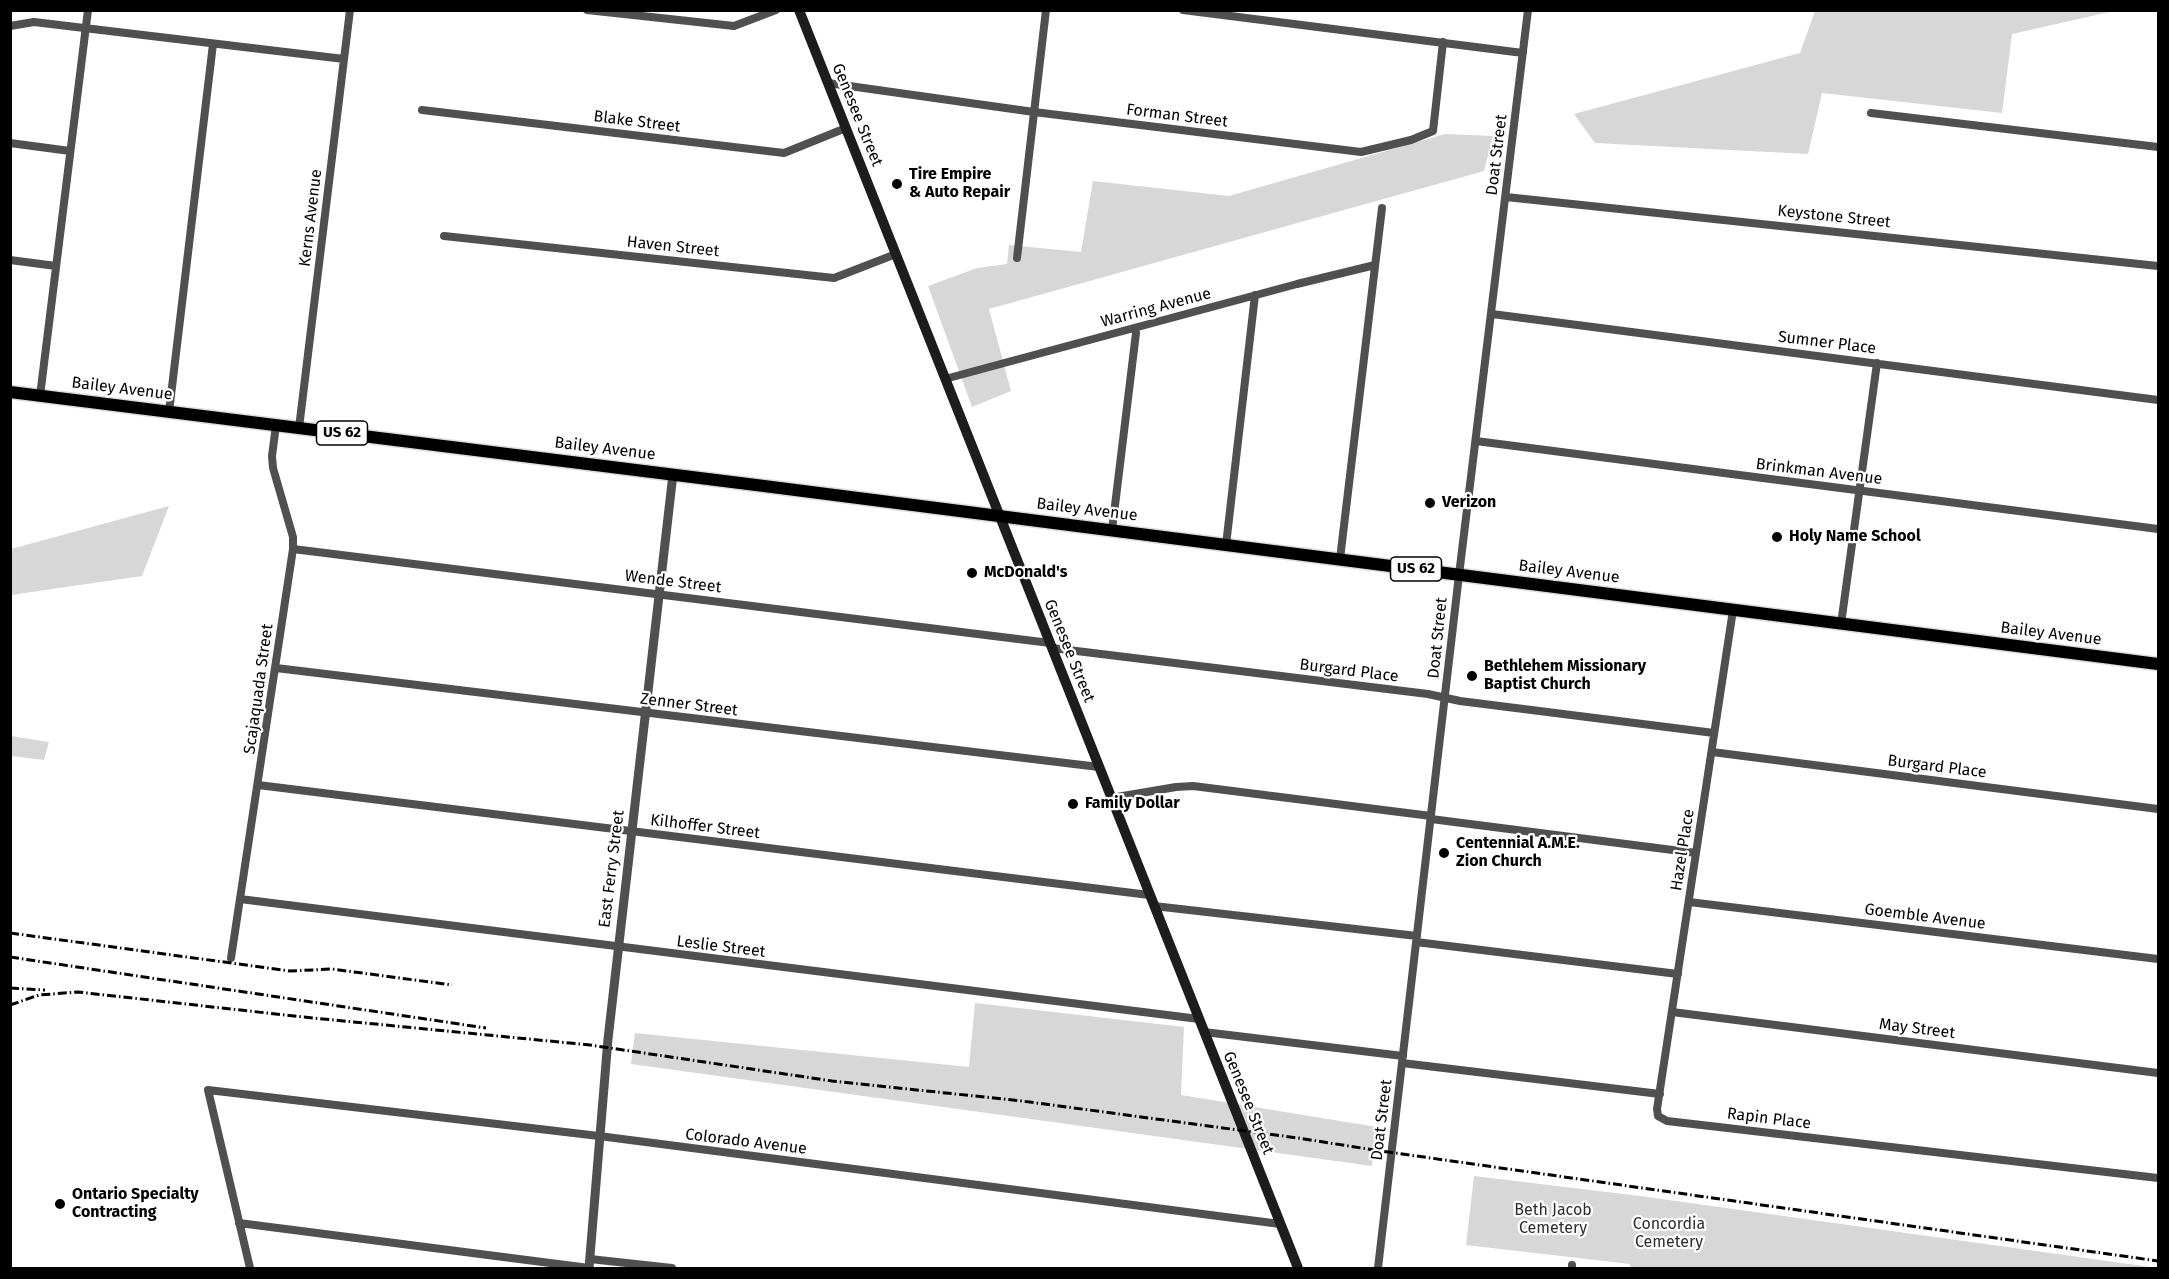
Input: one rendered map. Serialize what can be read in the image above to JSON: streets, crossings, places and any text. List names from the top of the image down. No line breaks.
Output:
{"streets":{"main road":["Genesee Street","Bailey Avenue","US 62"],"street":["Forman Street","Blake Street","Doat Street","Keystone Street","Kerns Avenue","Haven Street","Warring Avenue","Sumner Place","Brinkman Avenue","Wende Street","Burgard Place","Scajaquada Street","Zenner Street","Kilhoffer Street","Hazel Place","East Ferry Street","Goemble Avenue","Leslie Street","May Street","Rapin Place","Colorado Avenue"]},"crossings":[["Genesee Street","Forman Street"],["Genesee Street","Blake Street"],["Genesee Street","Haven Street"],["Genesee Street","Warring Avenue"],["Genesee Street","Bailey Avenue"],["Genesee Street","Wende Street"],["Genesee Street","Burgard Place"],["Genesee Street","Zenner Street"],["Genesee Street","Kilhoffer Street"],["Genesee Street","Leslie Street"],["Genesee Street","Colorado Avenue"],["Doat Street","Keystone Street"],["Doat Street","Sumner Place"],["Doat Street","Bailey Avenue"],["Doat Street","Brinkman Avenue"],["Doat Street","Burgard Place"],["Kerns Avenue","Bailey Avenue"],["Bailey Avenue","Scajaquada Street"],["Bailey Avenue","Hazel Place"],["Bailey Avenue","East Ferry Street"],["Wende Street","Burgard Place"],["Wende Street","Scajaquada Street"],["Wende Street","East Ferry Street"],["Burgard Place","Hazel Place"],["Scajaquada Street","Zenner Street"],["Scajaquada Street","Kilhoffer Street"],["Scajaquada Street","Leslie Street"],["Zenner Street","East Ferry Street"],["Kilhoffer Street","East Ferry Street"],["Hazel Place","Goemble Avenue"],["Hazel Place","May Street"],["Hazel Place","Rapin Place"],["East Ferry Street","Leslie Street"],["East Ferry Street","Colorado Avenue"]],"parks":["Beth Jacob Cemetery","Concordia Cemetery"],"places":["Tire Empire & Auto Repair","Verizon","Holy Name School","McDonald's","Bethlehem Missionary Baptist Church","Family Dollar","Centennial A.M.E. Zion Church","Ontario Specialty Contracting"]}
